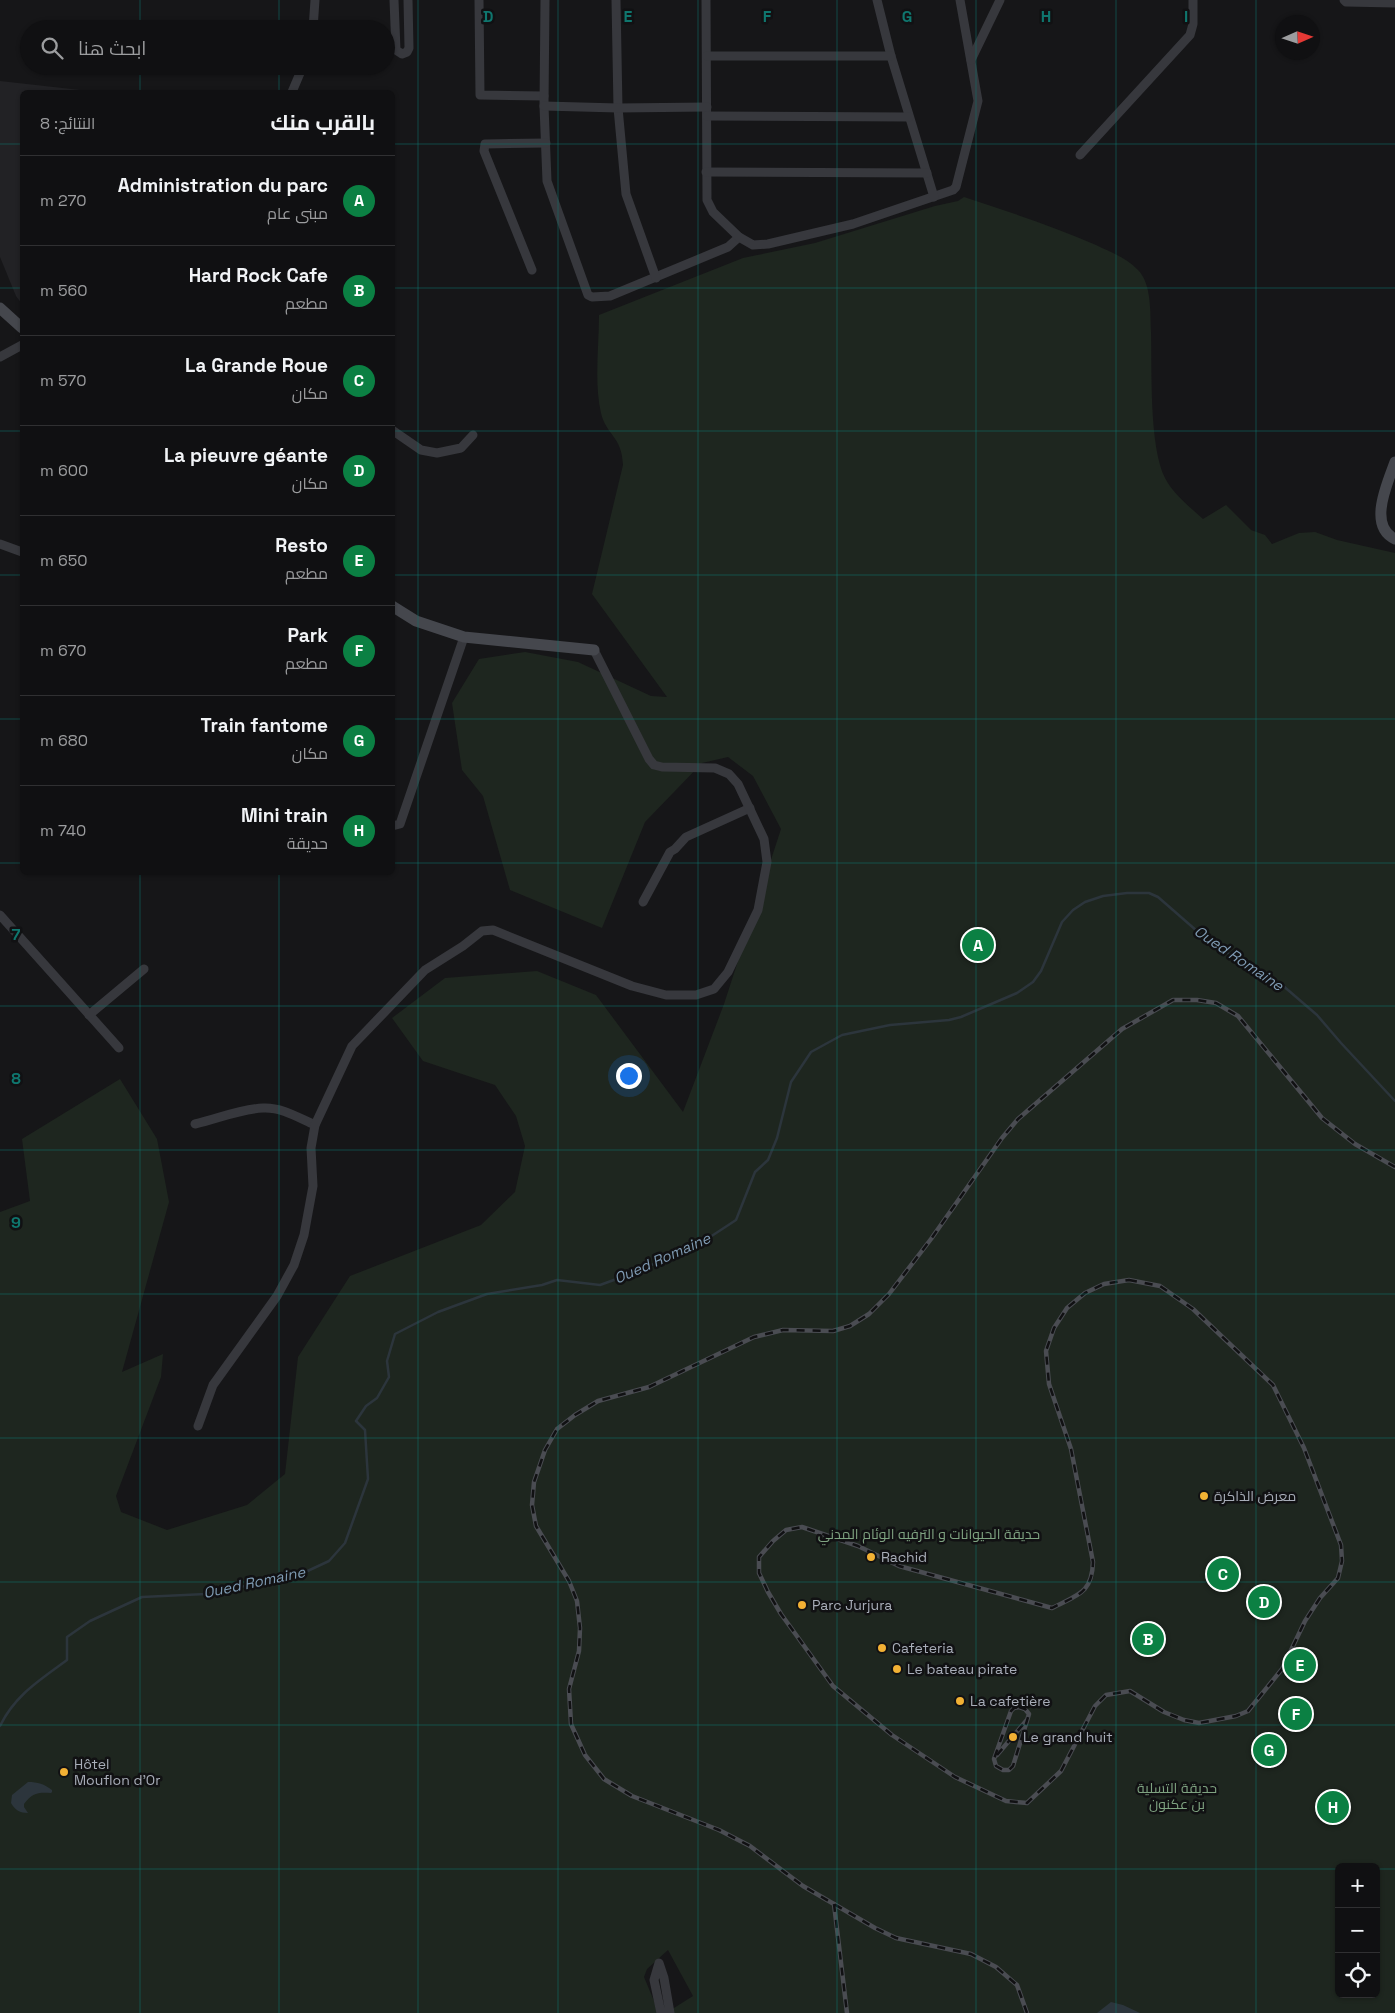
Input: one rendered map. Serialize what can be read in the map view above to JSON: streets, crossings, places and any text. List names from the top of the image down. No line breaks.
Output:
{"water":["Oued Romaine"],"parks":["حديقة الحيوانات و الترفيه الوئام المدني","حديقة التسلية بن عكنون"],"places":["معرض الذاكرة","Rachid","Parc Jurjura","Cafeteria","Le bateau pirate","La cafetière","Le grand huit","Hôtel Mouflon d'Or"],"north":"right","page":{"search":"ابحث هنا","heading":["بالقرب منك","النتائج: 8"],"list":[{"mark":"A","name":"Administration du parc","note":"مبنى عام","value":"270 m"},{"mark":"B","name":"Hard Rock Cafe","note":"مطعم","value":"560 m"},{"mark":"C","name":"La Grande Roue","note":"مكان","value":"570 m"},{"mark":"D","name":"La pieuvre géante","note":"مكان","value":"600 m"},{"mark":"E","name":"Resto","note":"مطعم","value":"650 m"},{"mark":"F","name":"Park","note":"مطعم","value":"670 m"},{"mark":"G","name":"Train fantome","note":"مكان","value":"680 m"},{"mark":"H","name":"Mini train","note":"حديقة","value":"740 m"}],"pins":["A","C","D","B","E","F","G","H"],"map_buttons":["+","−"]},"grid":{"columns":["D","E","F","G","H","I"],"rows":["7","8","9"]}}
